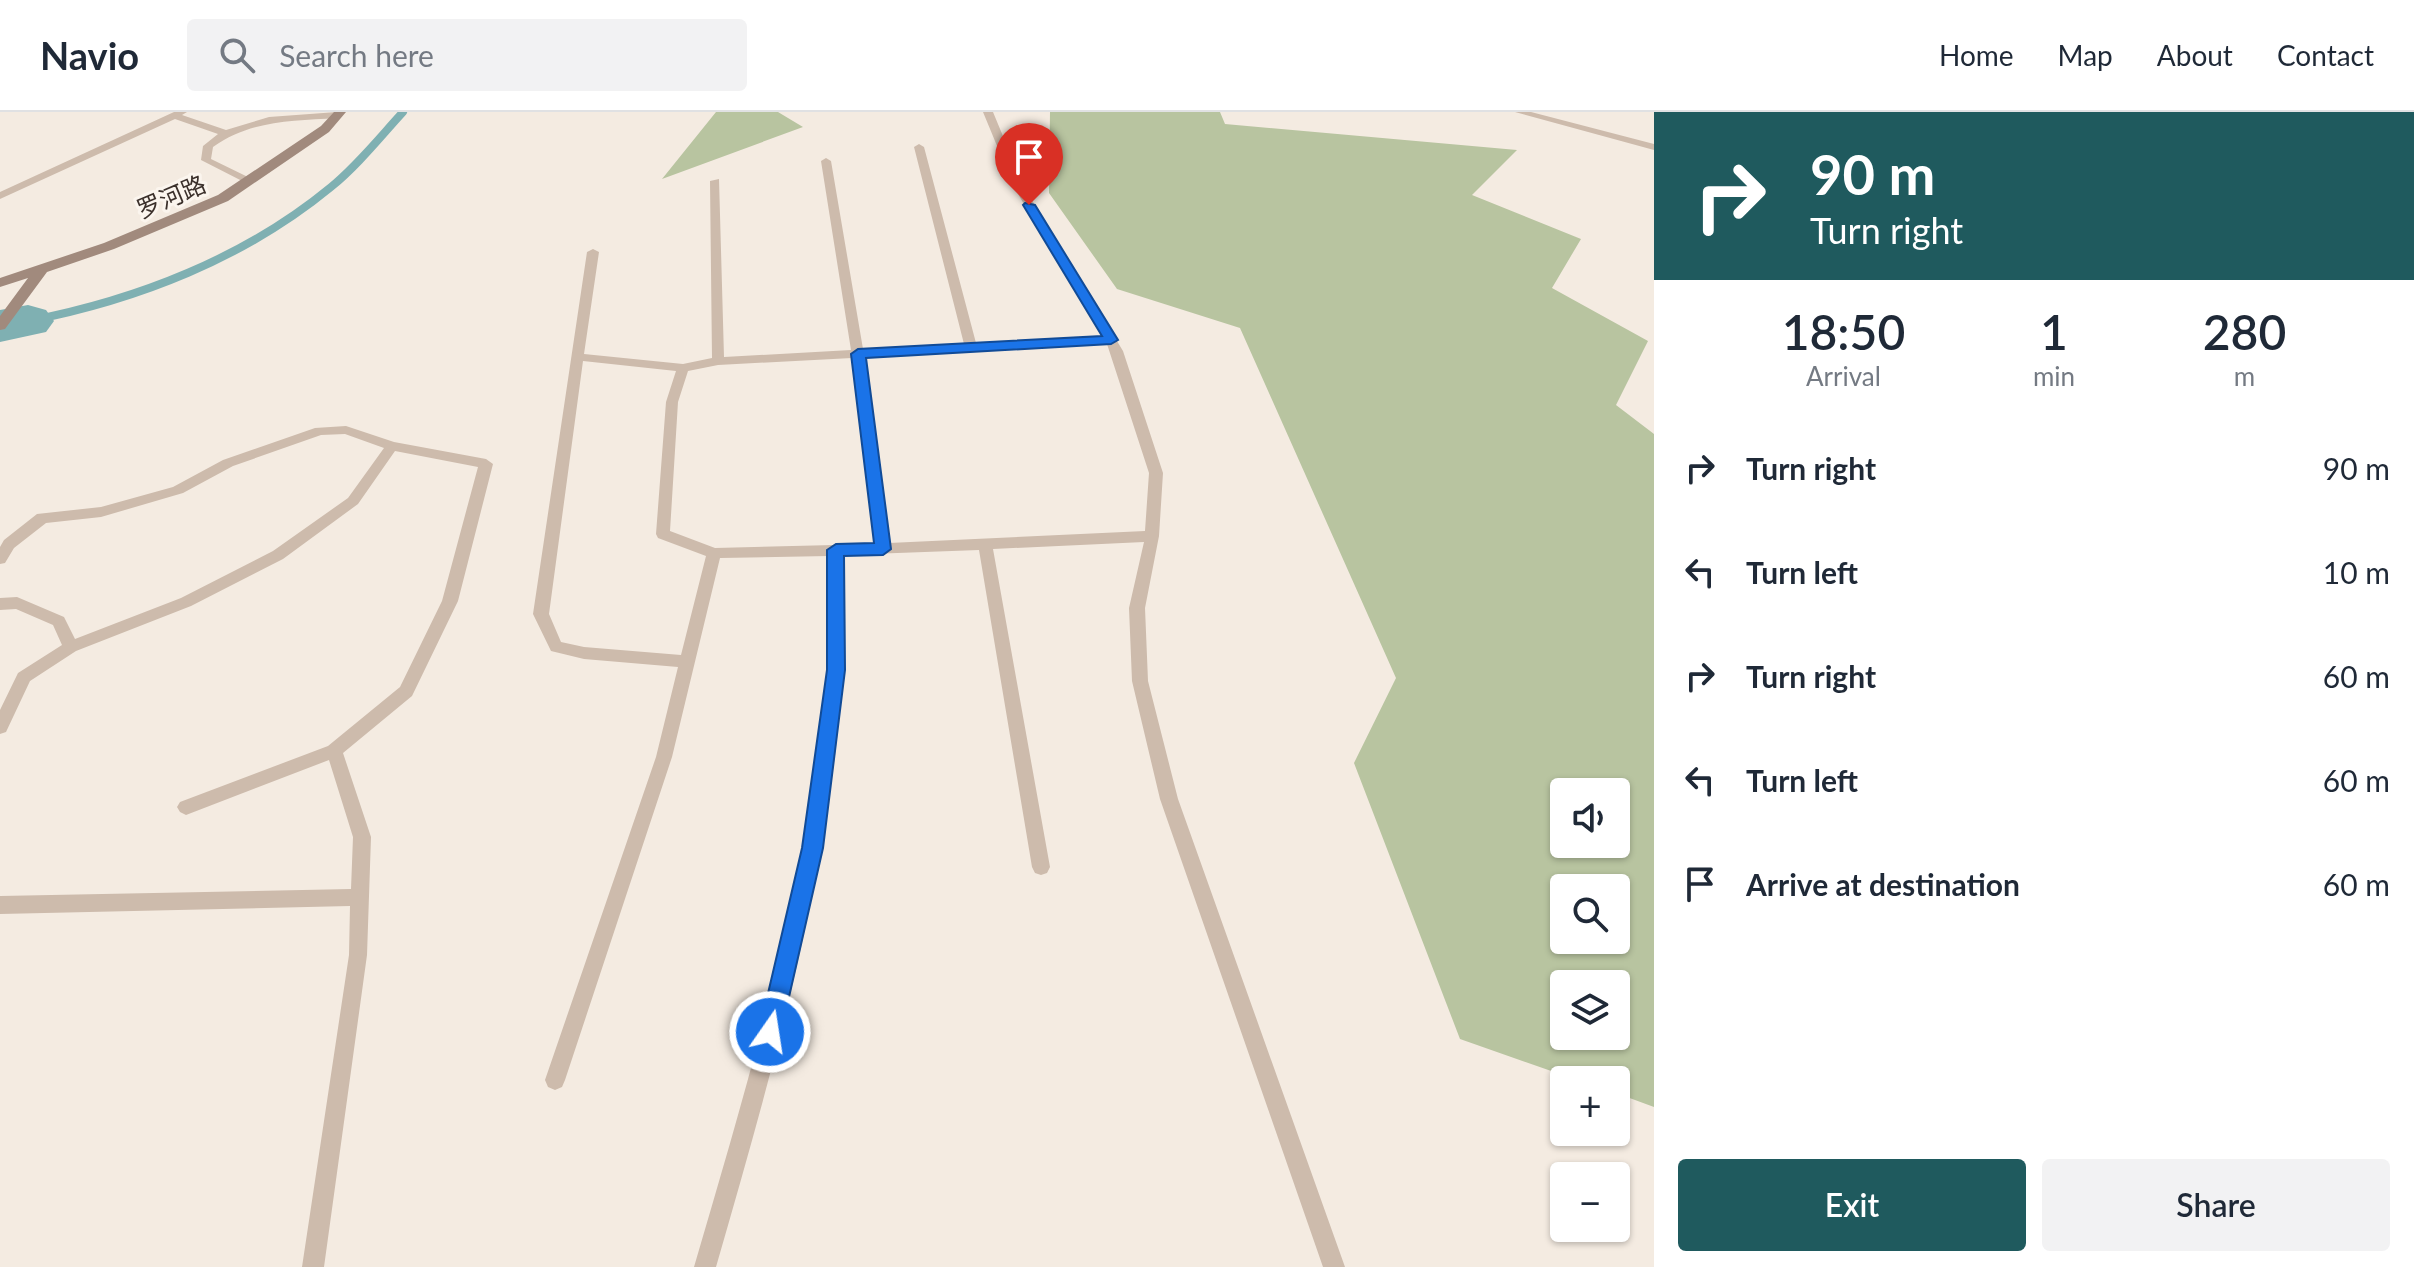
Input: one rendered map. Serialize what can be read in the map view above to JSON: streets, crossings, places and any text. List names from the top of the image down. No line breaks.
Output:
{"streets":{"main road":["罗河路"]},"page":{"header":"Navio","search":"Search here","nav":["Home","Map","About","Contact"],"turn":["90 m","Turn right"],"eta":["18:50","Arrival","1","min","280","m"],"list":[{"name":"Turn right","value":"90 m"},{"name":"Turn left","value":"10 m"},{"name":"Turn right","value":"60 m"},{"name":"Turn left","value":"60 m"},{"name":"Arrive at destination","value":"60 m"}],"map_buttons":["+","−"],"buttons":["Exit","Share"]}}
